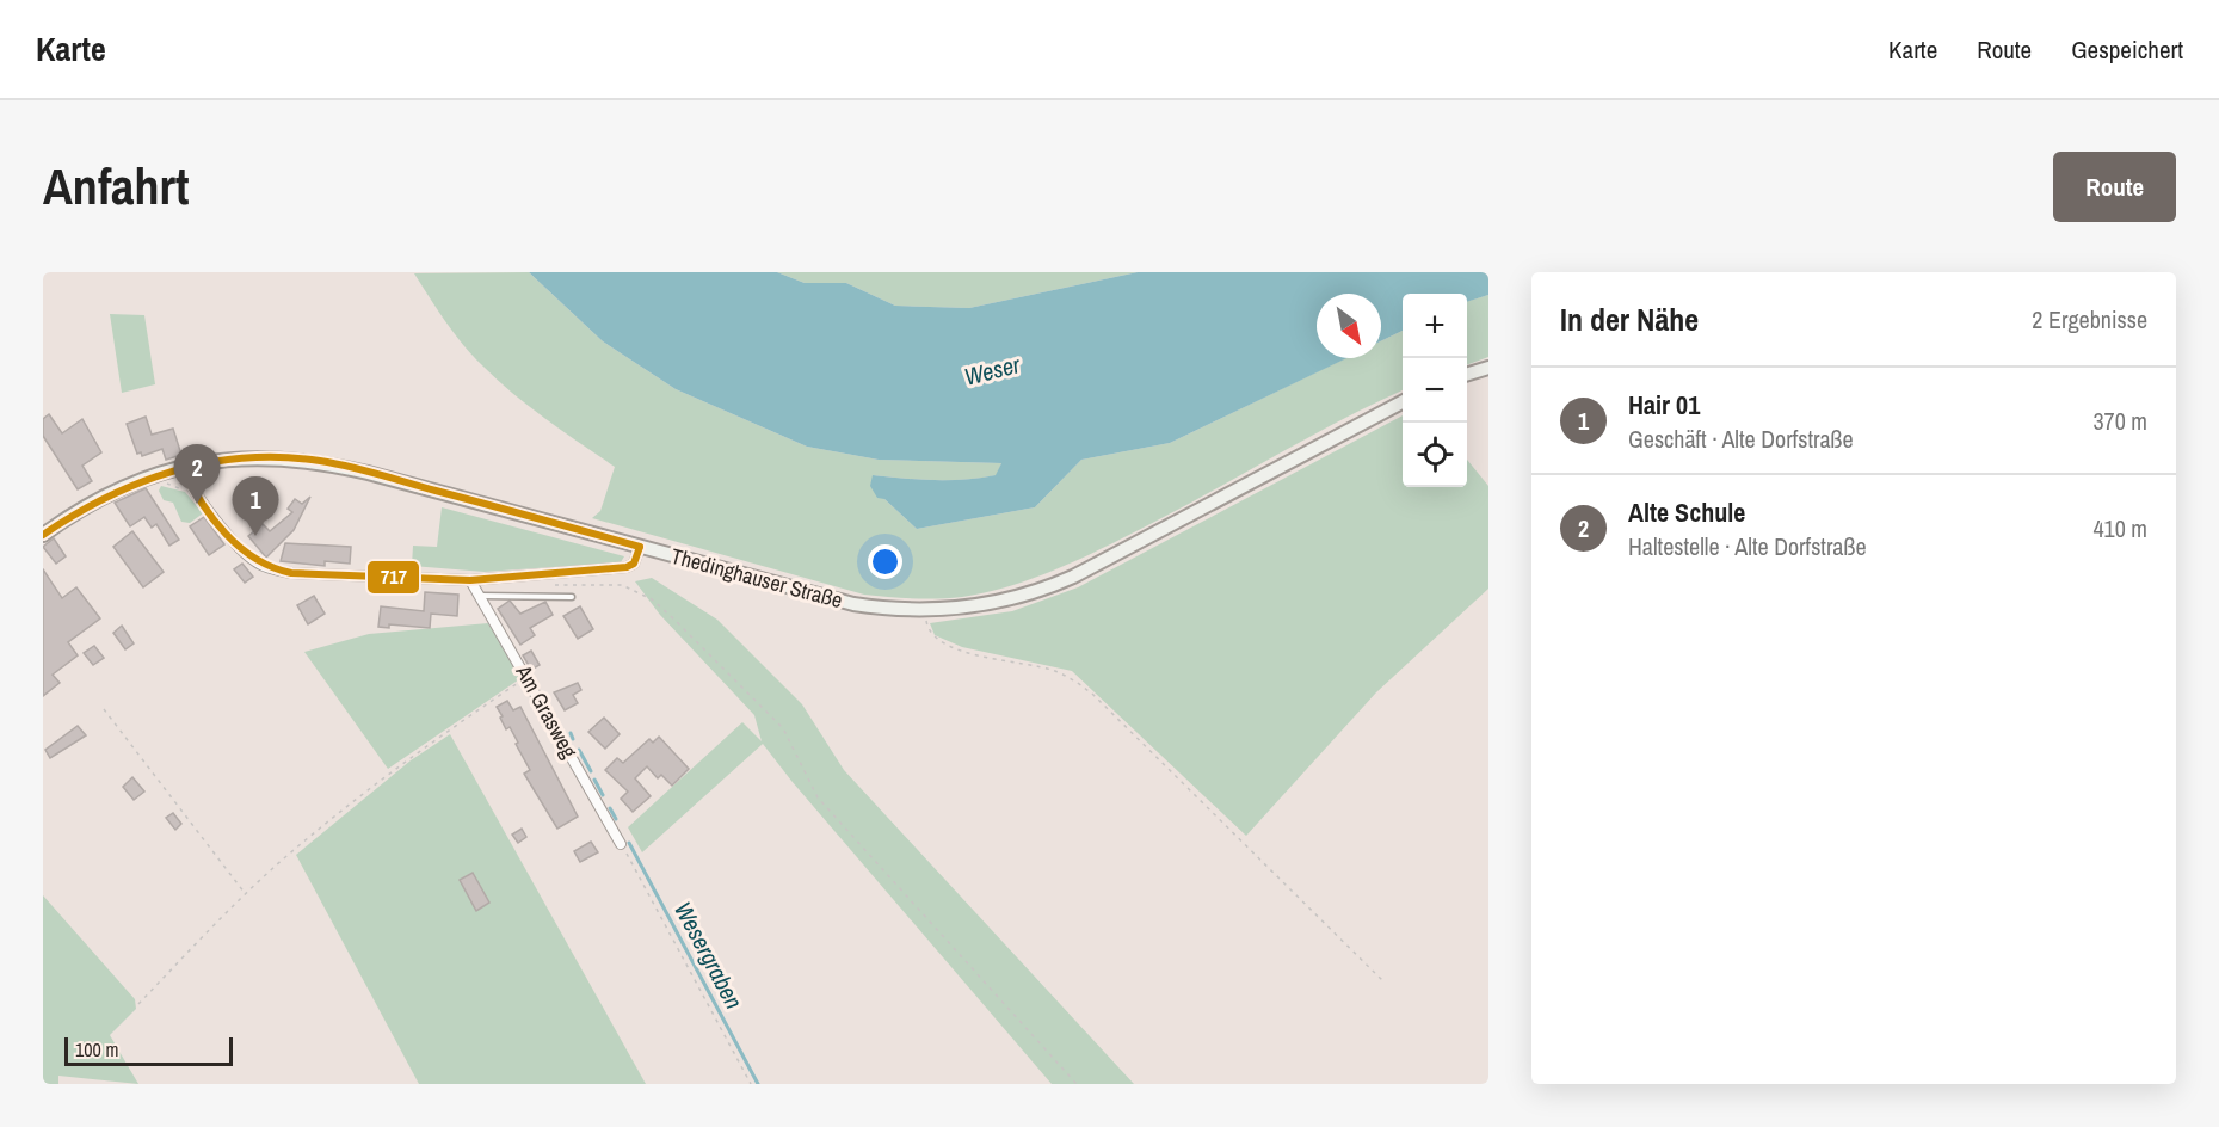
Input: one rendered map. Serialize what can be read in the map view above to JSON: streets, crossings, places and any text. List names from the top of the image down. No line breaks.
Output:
{"streets":{"main road":["Thedinghauser Straße"],"street":["Am Grasweg"]},"water":["Weser","Wesergraben"],"lines":["transit line 717"],"scale_bar":"100 m","north":"bottom right","page":{"header":"Karte","nav":["Karte","Route","Gespeichert"],"buttons":"Route","title":"Anfahrt","heading":["In der Nähe","2 Ergebnisse"],"map_buttons":["+","−"],"list":[{"mark":"1","name":"Hair 01","note":"Geschäft · Alte Dorfstraße","value":"370 m"},{"mark":"2","name":"Alte Schule","note":"Haltestelle · Alte Dorfstraße","value":"410 m"}],"pins":["2","1"],"scale":"100 m"}}
